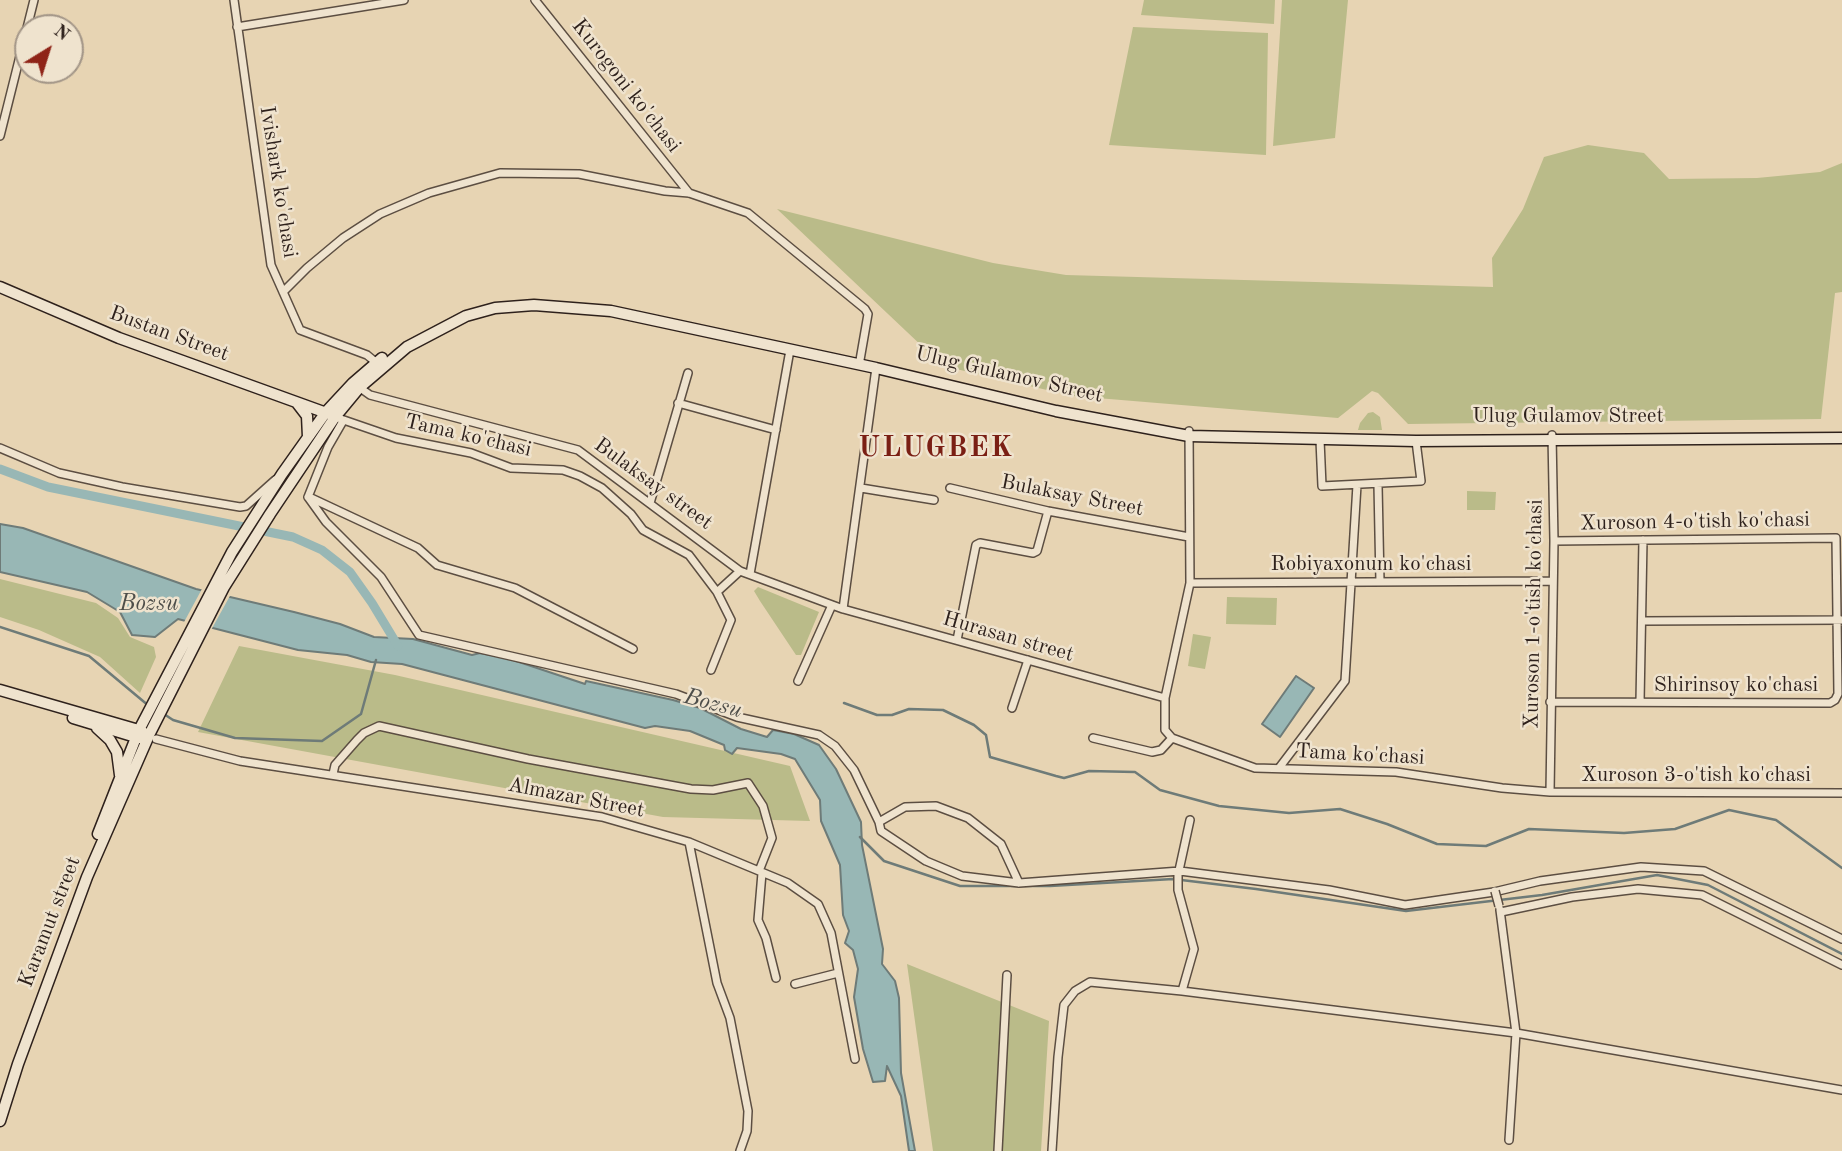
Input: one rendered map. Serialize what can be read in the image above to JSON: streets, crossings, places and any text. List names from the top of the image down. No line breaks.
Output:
{"streets":{"main road":["Bustan Street","Ulug Gulamov Street","Karamut street"],"street":["Kurogoni ko'chasi","Ivishark ko'chasi","Tama ko'chasi","Bulaksay street","Bulaksay Street","Xuroson 4-o'tish ko'chasi","Robiyaxonum ko'chasi","Хuroson 1-o'tish ko'chasi","Hurasan street","Shirinsoy ko'chasi","Xuroson 3-o'tish ko'chasi","Almazar Street"]},"crossings":[["Ivishark ko'chasi","Ulug Gulamov Street"],["Bustan Street","Ulug Gulamov Street"],["Bustan Street","Tama ko'chasi"],["Ulug Gulamov Street","Tama ko'chasi"],["Ulug Gulamov Street","Bulaksay street"],["Ulug Gulamov Street","Хuroson 1-o'tish ko'chasi"],["Tama ko'chasi","Хuroson 1-o'tish ko'chasi"],["Tama ko'chasi","Xuroson 3-o'tish ko'chasi"],["Bulaksay street","Hurasan street"],["Xuroson 4-o'tish ko'chasi","Хuroson 1-o'tish ko'chasi"],["Xuroson 4-o'tish ko'chasi","Shirinsoy ko'chasi"],["Robiyaxonum ko'chasi","Хuroson 1-o'tish ko'chasi"],["Хuroson 1-o'tish ko'chasi","Shirinsoy ko'chasi"],["Хuroson 1-o'tish ko'chasi","Xuroson 3-o'tish ko'chasi"],["Almazar Street","Karamut street"]],"districts":["ULUGBEK"],"water":["Bozsu"],"north":"top right"}
